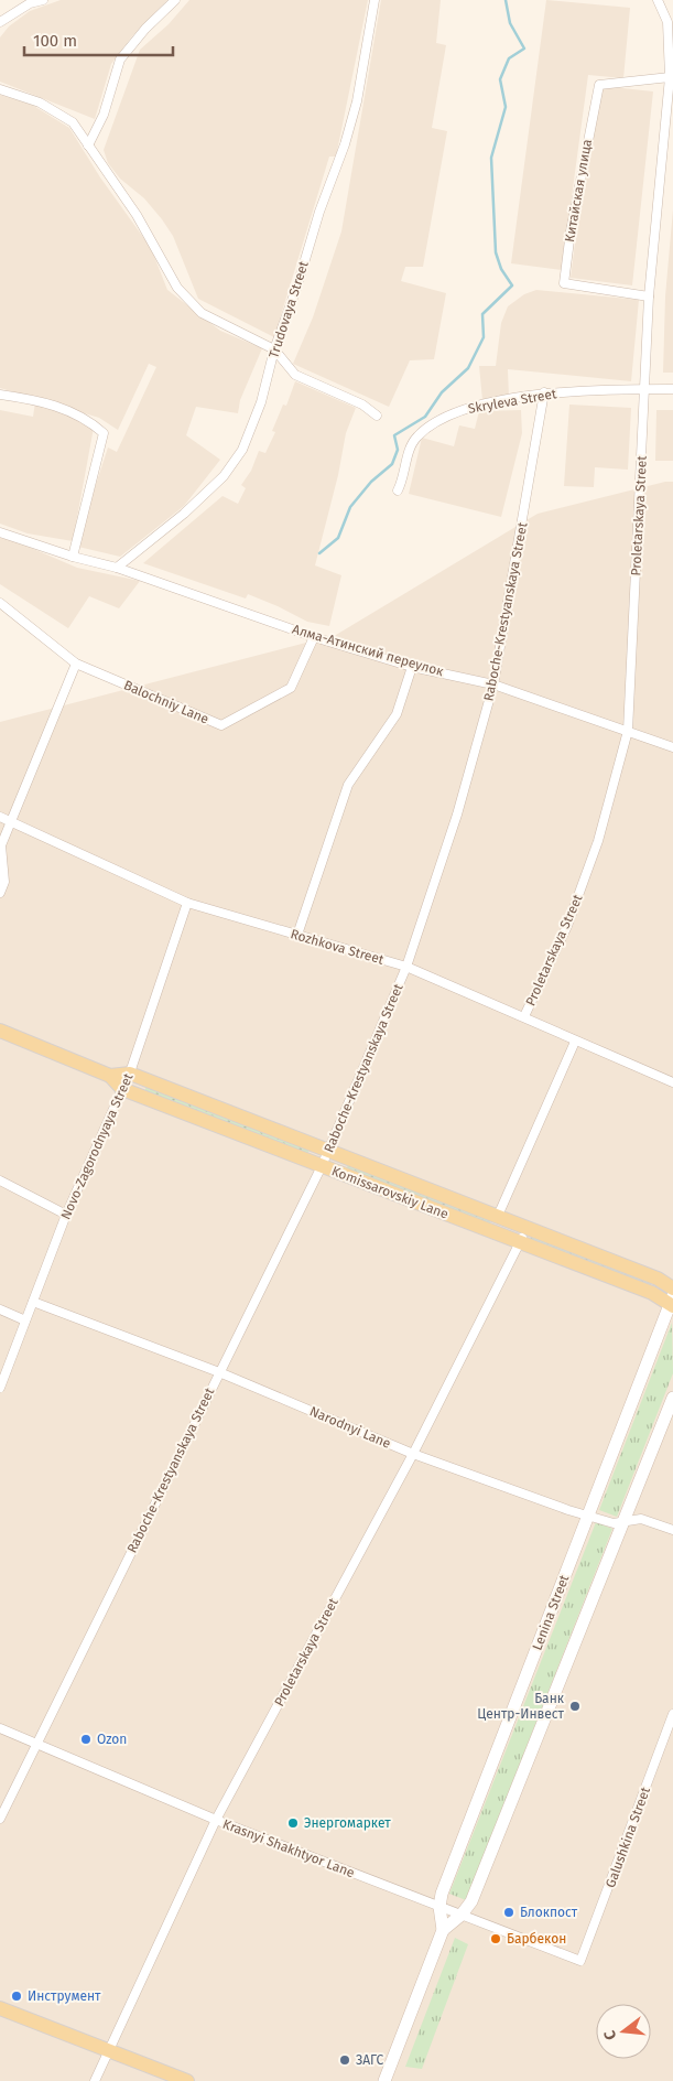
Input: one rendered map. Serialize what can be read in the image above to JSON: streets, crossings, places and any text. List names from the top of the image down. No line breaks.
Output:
{"streets":{"main road":["Komissarovskiy Lane","Lenina Street"],"street":["Китайская улица","Trudovaya Street","Skryleva Street","Proletarskaya Street","Raboche-Krestyanskaya Street","Алма-Атинский переулок","Balochniy Lane","Rozhkova Street","Novo-Zagorodnyaya Street","Narodnyi Lane","Galushkina Street","Krasnyi Shakhtyor Lane"]},"crossings":[["Китайская улица","Proletarskaya Street"],["Trudovaya Street","Алма-Атинский переулок"],["Skryleva Street","Proletarskaya Street"],["Skryleva Street","Raboche-Krestyanskaya Street"],["Proletarskaya Street","Алма-Атинский переулок"],["Proletarskaya Street","Rozhkova Street"],["Proletarskaya Street","Komissarovskiy Lane"],["Proletarskaya Street","Narodnyi Lane"],["Proletarskaya Street","Krasnyi Shakhtyor Lane"],["Raboche-Krestyanskaya Street","Алма-Атинский переулок"],["Raboche-Krestyanskaya Street","Rozhkova Street"],["Raboche-Krestyanskaya Street","Komissarovskiy Lane"],["Raboche-Krestyanskaya Street","Narodnyi Lane"],["Raboche-Krestyanskaya Street","Krasnyi Shakhtyor Lane"],["Алма-Атинский переулок","Balochniy Lane"],["Rozhkova Street","Novo-Zagorodnyaya Street"],["Novo-Zagorodnyaya Street","Komissarovskiy Lane"],["Novo-Zagorodnyaya Street","Narodnyi Lane"],["Komissarovskiy Lane","Lenina Street"],["Narodnyi Lane","Lenina Street"],["Lenina Street","Krasnyi Shakhtyor Lane"],["Galushkina Street","Krasnyi Shakhtyor Lane"]],"places":["Банк Центр-Инвест","Ozon","Энергомаркет","Блокпост","Барбекон","Инструмент","ЗАГС"],"scale_bar":"100 m","north":"left"}
